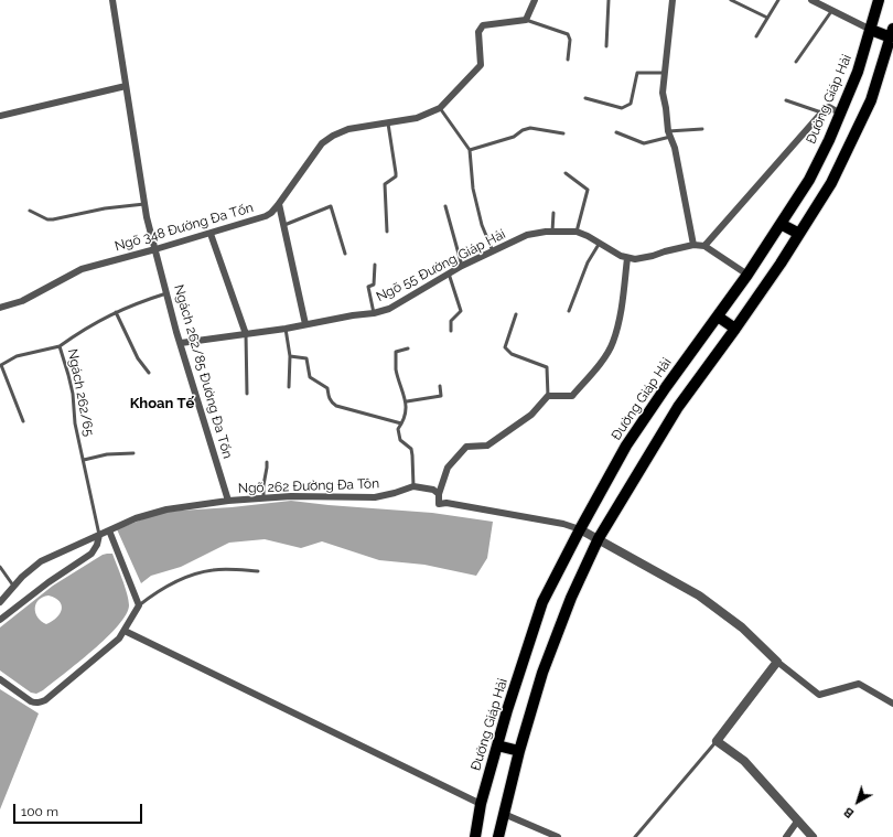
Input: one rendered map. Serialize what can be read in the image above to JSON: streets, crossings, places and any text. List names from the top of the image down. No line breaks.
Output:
{"streets":{"highway":["Đường Giáp Hải"],"street":["Ngõ 348 Đường Đa Tốn","Ngõ 55 Đường Giáp Hải","Ngách 262/85 Đường Đa Tốn","Ngõ 262 Đường Đa Tôn"],"lane":["Ngách 262/65"]},"crossings":[["Ngõ 348 Đường Đa Tốn","Ngách 262/85 Đường Đa Tốn"],["Ngõ 55 Đường Giáp Hải","Ngách 262/85 Đường Đa Tốn"],["Ngách 262/85 Đường Đa Tốn","Ngách 262/65"],["Ngách 262/85 Đường Đa Tốn","Ngõ 262 Đường Đa Tôn"],["Ngách 262/65","Ngõ 262 Đường Đa Tôn"]],"districts":["Khoan Tế"],"scale_bar":"100 m","north":"bottom left"}
